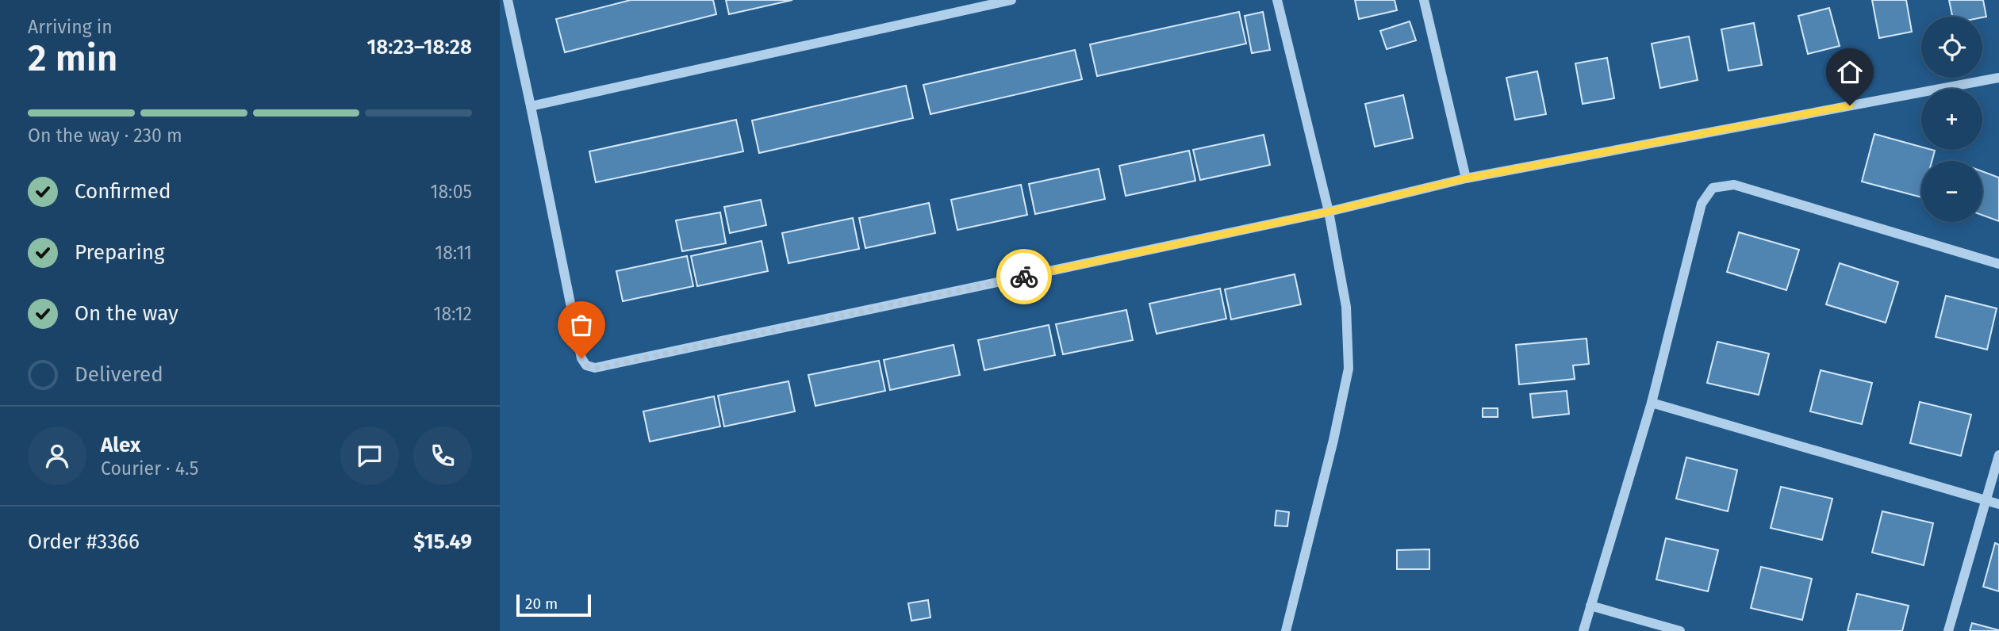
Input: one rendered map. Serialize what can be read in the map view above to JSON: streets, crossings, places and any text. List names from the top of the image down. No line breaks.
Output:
{"scale_bar":"20 m","page":{"heading":["2 min","Arriving in","18:23–18:28"],"panel":["Alex","Courier · 4.5","Order #3366","$15.49"],"map_buttons":["+","−"],"bar":"On the way · 230 m","list":[["Confirmed","18:05"],["Preparing","18:11"],["On the way","18:12"],"Delivered"],"scale":"20 m"}}
